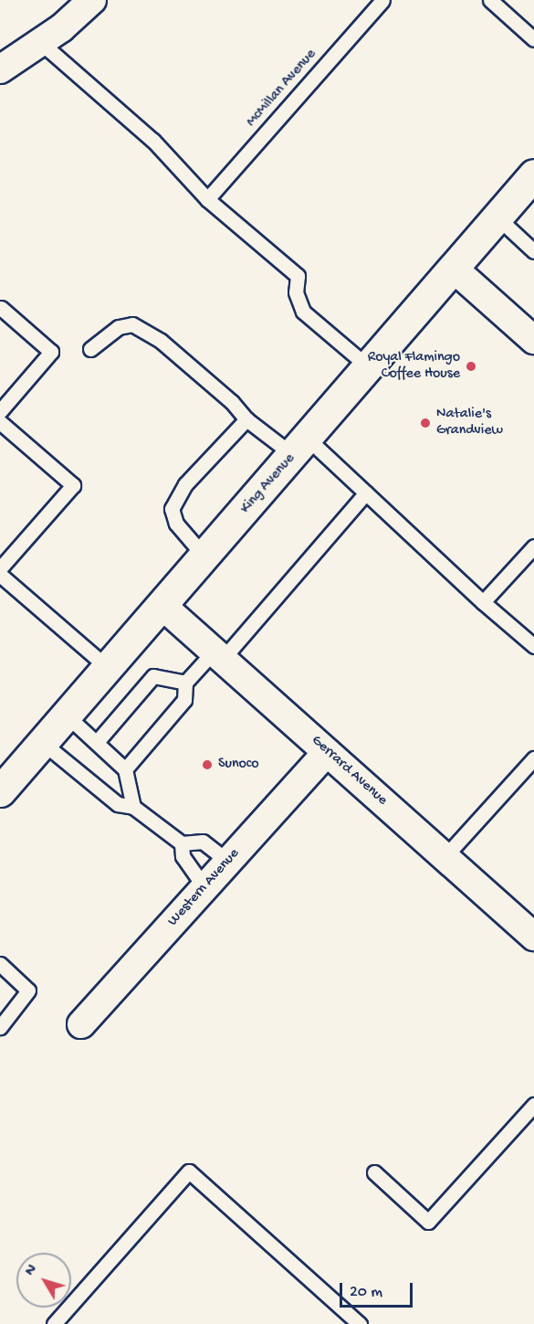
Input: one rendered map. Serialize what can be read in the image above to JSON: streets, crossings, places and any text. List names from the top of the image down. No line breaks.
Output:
{"streets":{"street":["King Avenue","Gerrard Avenue","Western Avenue"],"lane":["McMillan Avenue"]},"crossings":[["King Avenue","Gerrard Avenue"],["Gerrard Avenue","Western Avenue"]],"places":["Royal Flamingo Coffee House","Natalie's Grandview","Sunoco"],"scale_bar":"20 m","north":"top left"}
